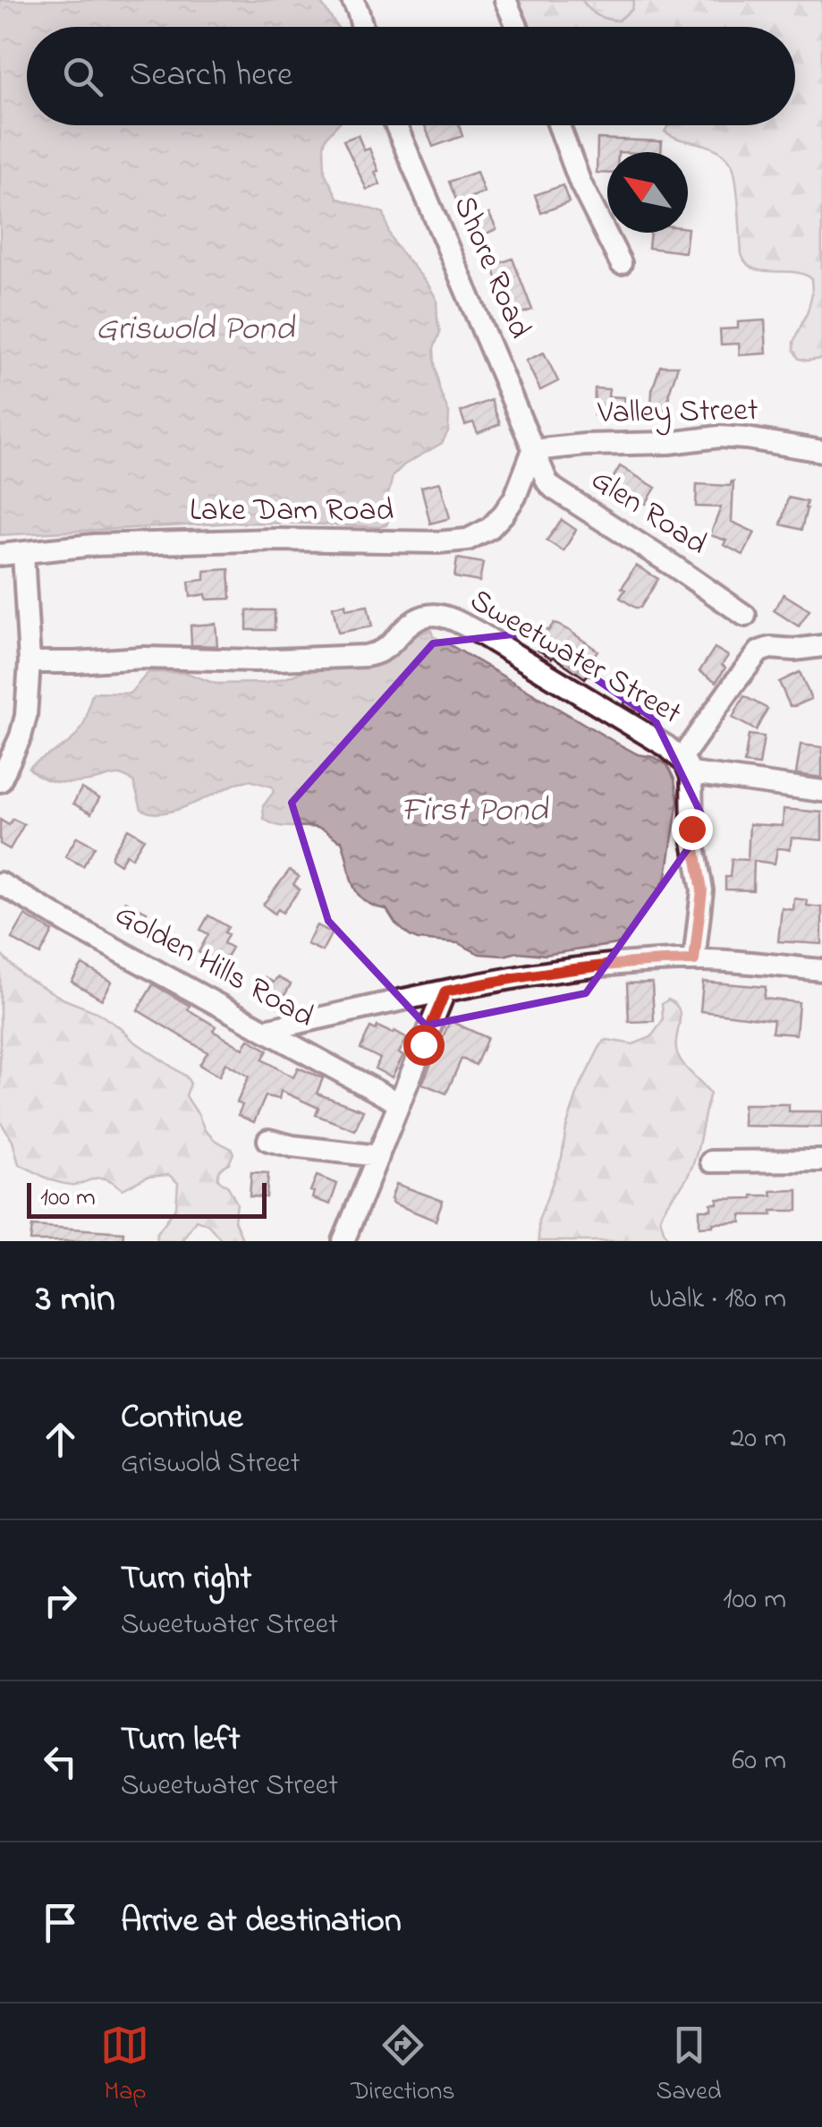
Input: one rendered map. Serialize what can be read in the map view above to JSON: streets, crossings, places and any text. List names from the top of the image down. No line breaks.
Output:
{"streets":{"street":["Shore Road","Valley Street","Lake Dam Road","Glen Road","Sweetwater Street","Golden Hills Road"]},"crossings":[["Shore Road","Valley Street"],["Shore Road","Lake Dam Road"],["Shore Road","Glen Road"],["Valley Street","Lake Dam Road"],["Valley Street","Glen Road"],["Lake Dam Road","Glen Road"]],"water":["Griswold Pond","First Pond"],"scale_bar":"100 m","north":"top left","page":{"search":"Search here","scale":"100 m","heading":["3 min","Walk · 180 m"],"list":[["Continue","Griswold Street","20 m"],["Turn right","Sweetwater Street","100 m"],["Turn left","Sweetwater Street","60 m"],"Arrive at destination"],"nav":["Map","Directions","Saved"]}}
